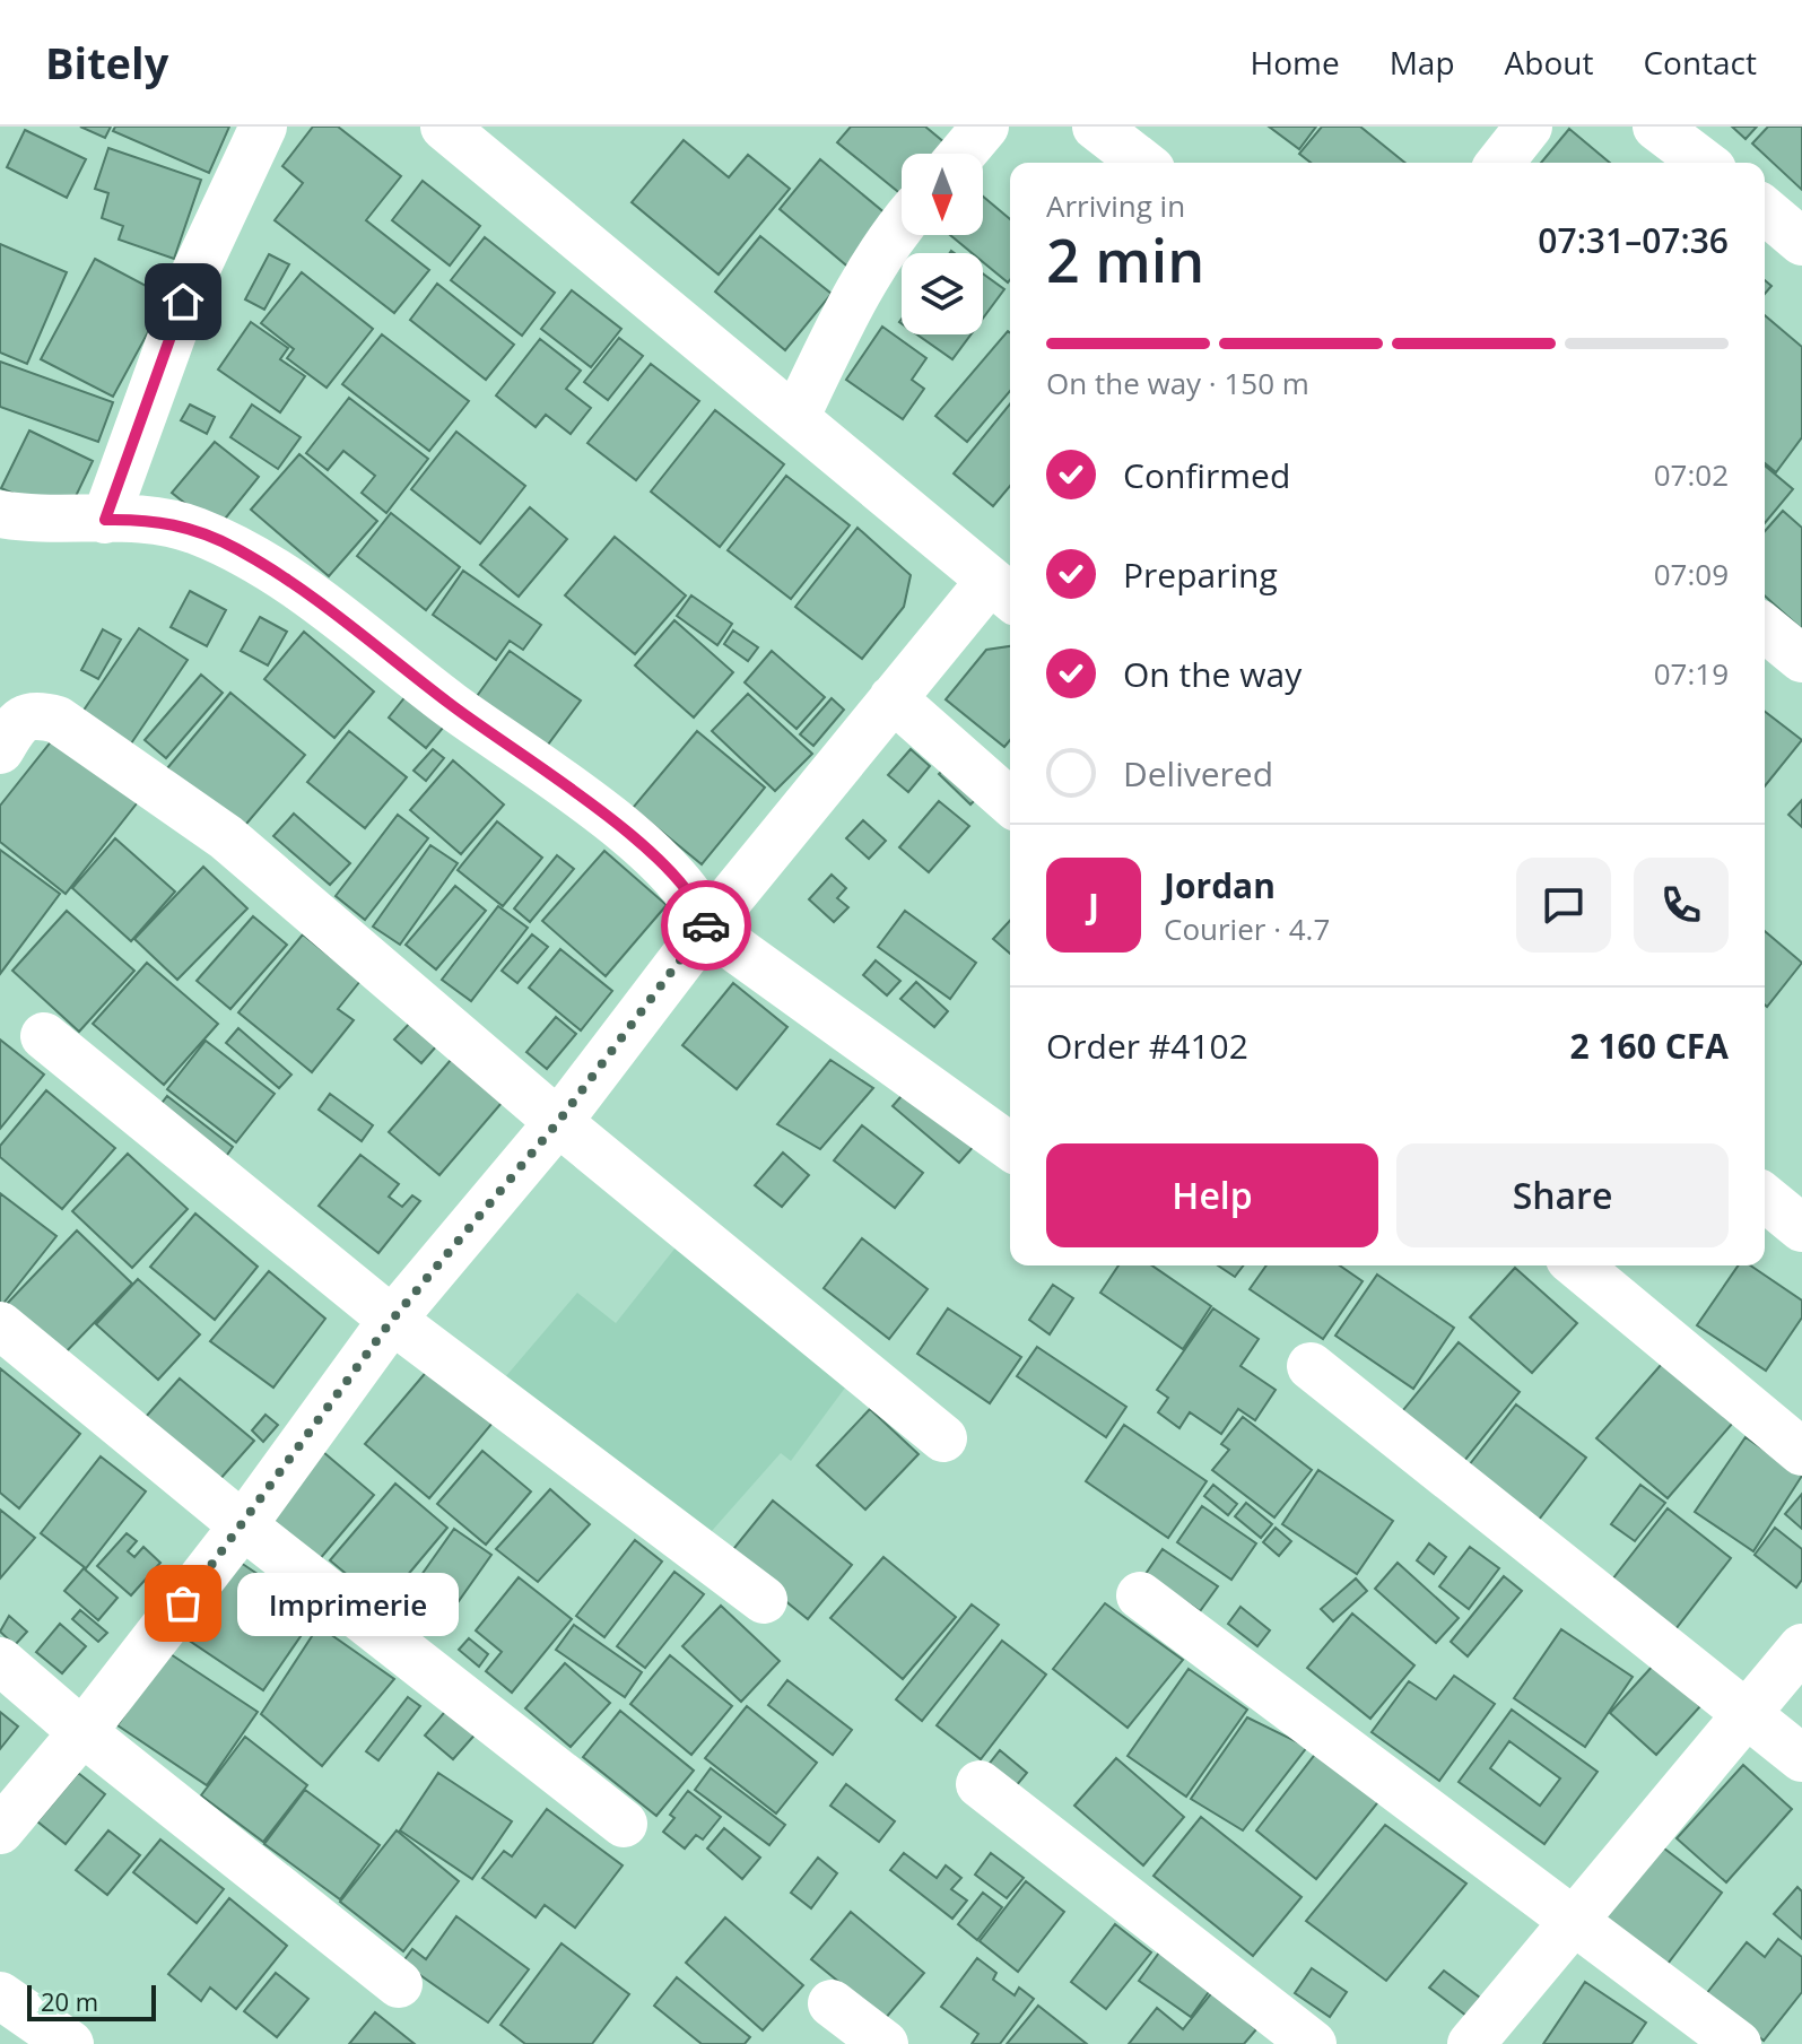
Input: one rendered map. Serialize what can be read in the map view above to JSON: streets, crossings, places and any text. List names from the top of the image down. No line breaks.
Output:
{"places":["Imprimerie"],"scale_bar":"20 m","north":"bottom","page":{"header":"Bitely","nav":["Home","Map","About","Contact"],"heading":["2 min","Arriving in","07:31–07:36"],"panel":["Jordan","Courier · 4.7","Order #4102","2 160 CFA"],"bar":"On the way · 150 m","list":[["Confirmed","07:02"],["Preparing","07:09"],["On the way","07:19"],"Delivered"],"round":"J","buttons":["Help","Share"],"bubble":"Imprimerie","scale":"20 m"}}
